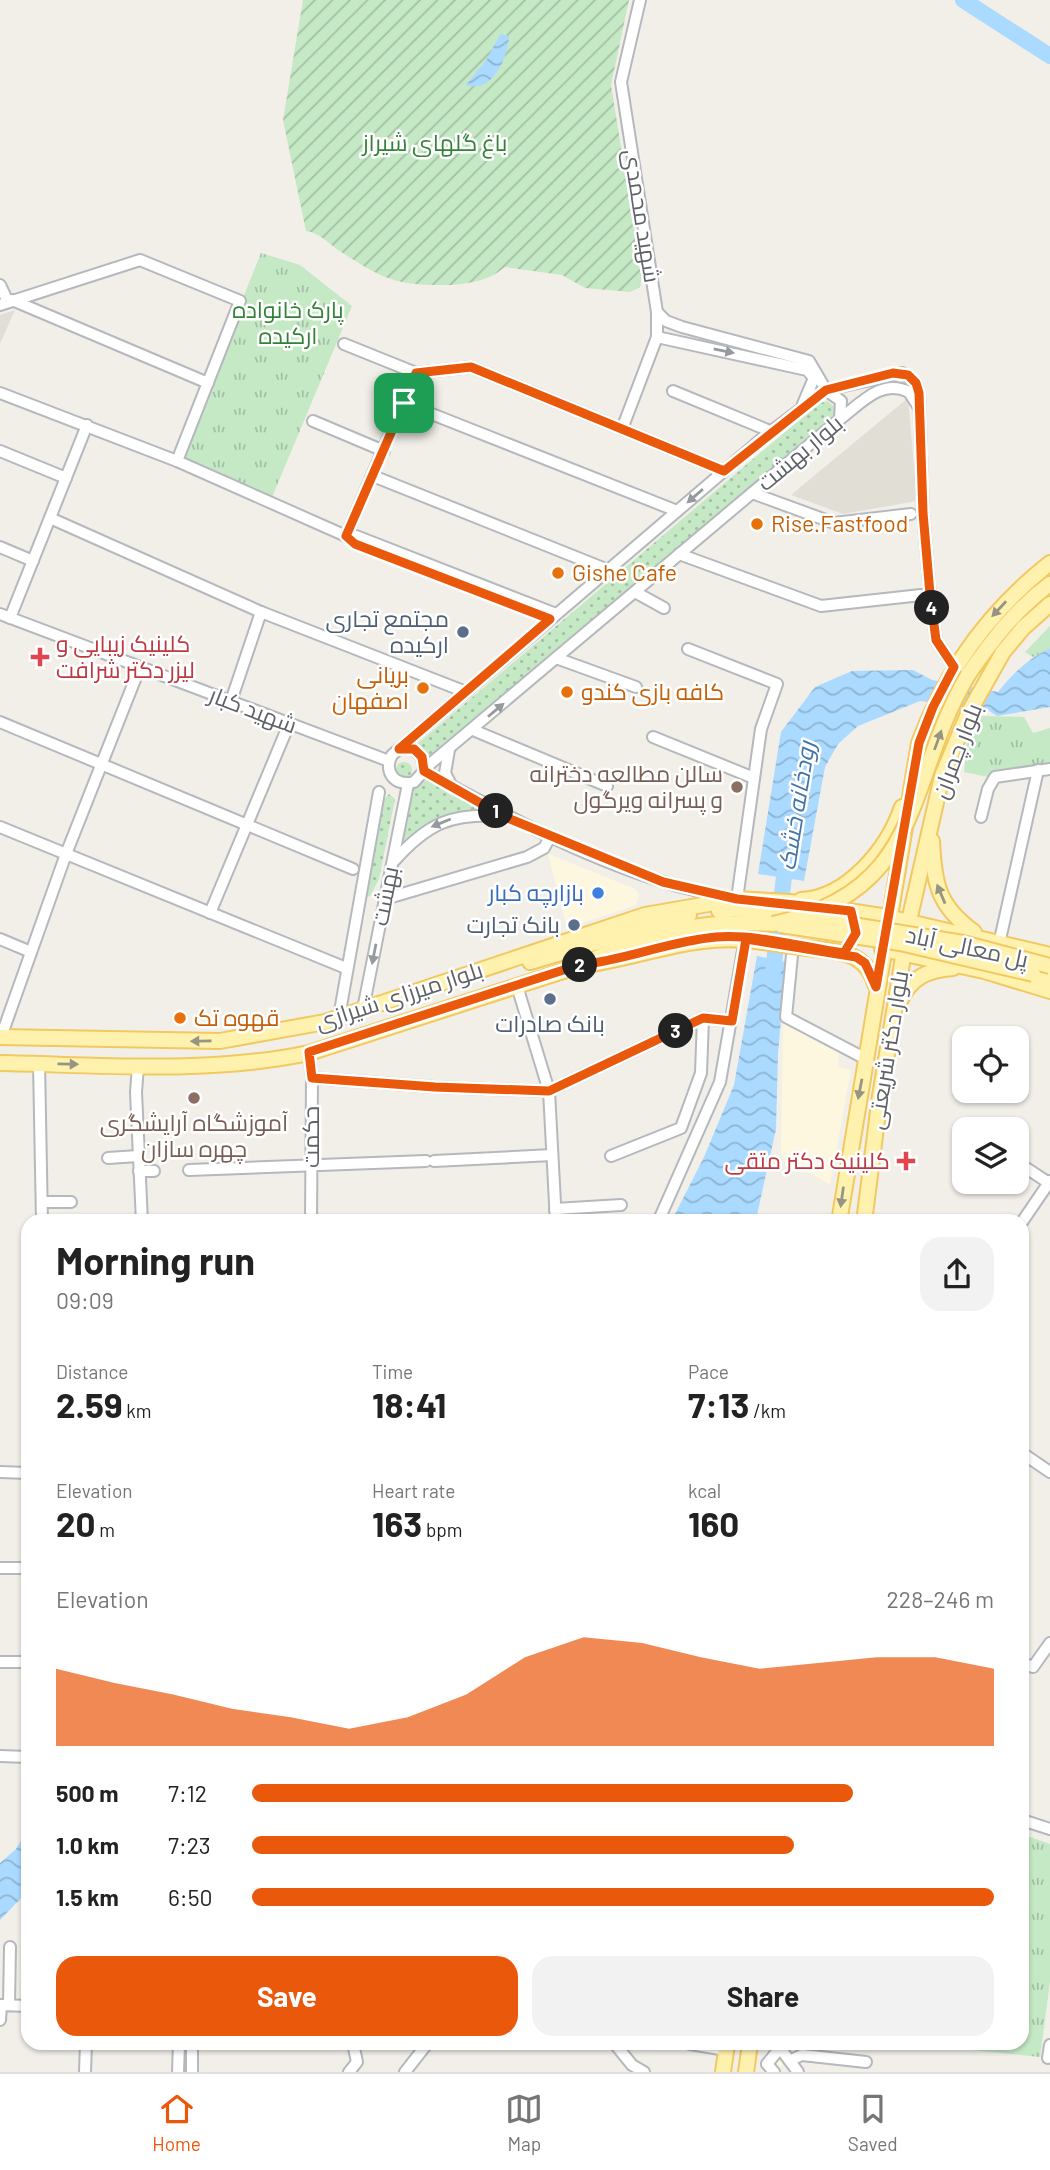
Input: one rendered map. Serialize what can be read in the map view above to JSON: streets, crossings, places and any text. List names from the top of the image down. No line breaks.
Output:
{"streets":{"main road":["بلوار چمران","پل معالی آباد","بلوار میرزای شیرازی","بلوار دکتر شریعتی"],"street":["شهید محمدی","بلوار بهشت","شهید کبار","بهشت","حکمت"]},"crossings":[["بلوار بهشت","شهید کبار"],["بلوار بهشت","بهشت"],["شهید کبار","بهشت"],["بلوار چمران","پل معالی آباد"],["بلوار چمران","بلوار میرزای شیرازی"],["بلوار چمران","بلوار دکتر شریعتی"],["بهشت","بلوار میرزای شیرازی"],["پل معالی آباد","بلوار میرزای شیرازی"],["بلوار میرزای شیرازی","حکمت"]],"water":["رودخانه خشک"],"parks":["باغ گلهای شیراز","پارک خانواده ارکیده"],"places":{"other":["Rise.Fastfood","Gishe Cafe","مجتمع تجاری ارکیده","بریانی اصفهان","کافه بازی کندو","سالن مطالعه دخترانه و پسرانه ویرگول","بازارچه کبار","بانک تجارت","بانک صادرات","قهوه تک","آموزشگاه آرایشگری چهره سازان"],"health":["کلینیک زیبایی و لیزر دکتر شرافت","کلینیک دکتر متقی"]},"page":{"pins":["4","1","2","3"],"heading":["Morning run","09:09"],"stats":[["Distance","2.59 km"],["Time","18:41"],["Pace","7:13 /km"],["Elevation","20 m"],["Heart rate","163 bpm"],["kcal","160"]],"chart":["Elevation","228–246 m"],"list":[{"name":"500 m","note":"7:12"},{"name":"1.0 km","note":"7:23"},{"name":"1.5 km","note":"6:50"}],"buttons":["Save","Share"],"tabs":["Home","Map","Saved"]}}
